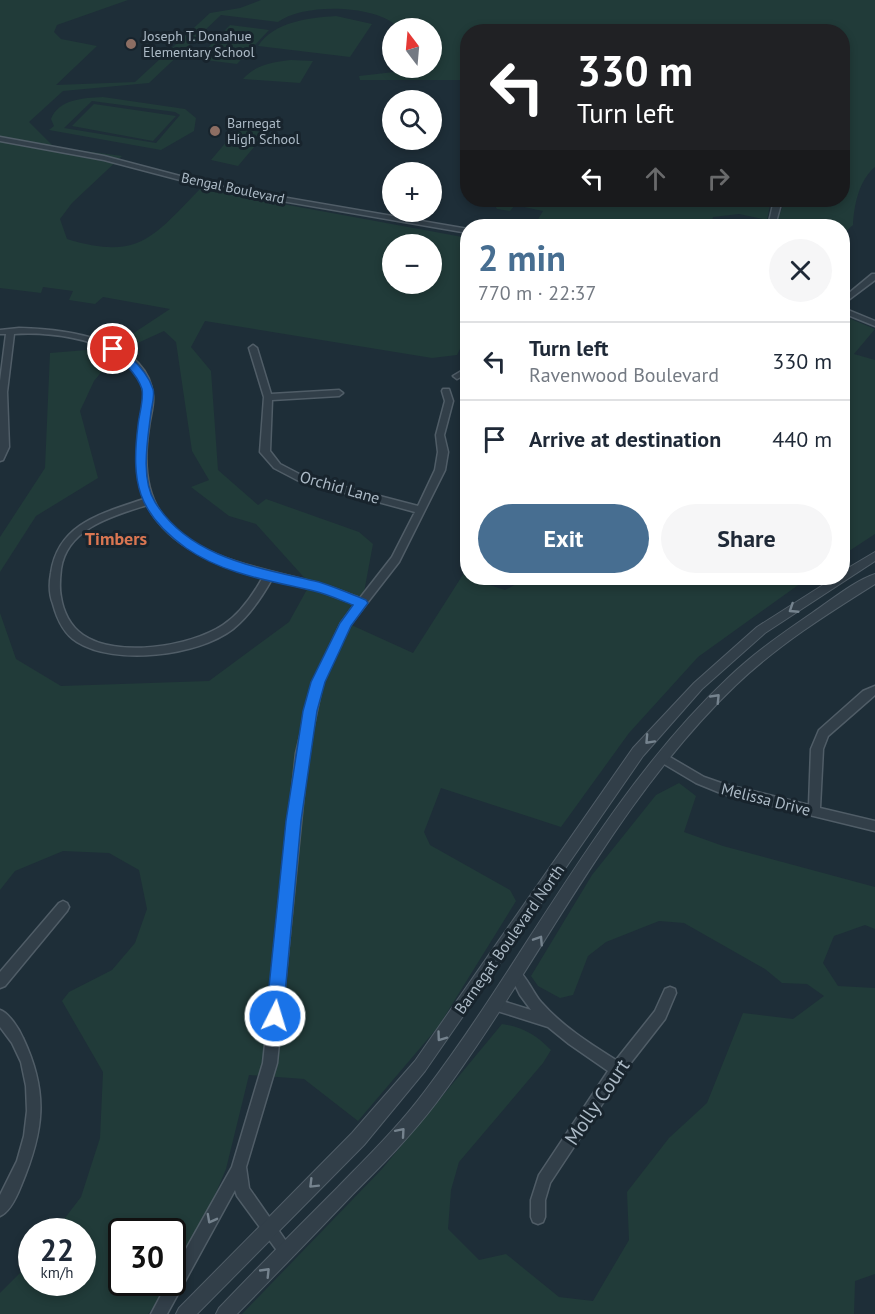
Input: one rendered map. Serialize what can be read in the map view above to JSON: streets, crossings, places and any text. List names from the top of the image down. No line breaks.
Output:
{"streets":{"street":["Bengal Boulevard","Orchid Lane","Melissa Drive","Barnegat Boulevard North","Molly Court"]},"crossings":[["Melissa Drive","Barnegat Boulevard North"]],"districts":["Timbers"],"places":["Joseph T. Donahue Elementary School","Barnegat High School"],"north":"top","page":{"map_buttons":["+","−"],"turn":["330 m","Turn left"],"heading":["2 min","770 m · 22:37"],"list":[{"name":"Turn left","note":"Ravenwood Boulevard","value":"330 m"},{"name":"Arrive at destination","value":"440 m"}],"buttons":["Exit","Share"],"speed":"22 km/h","limit":"30"}}
